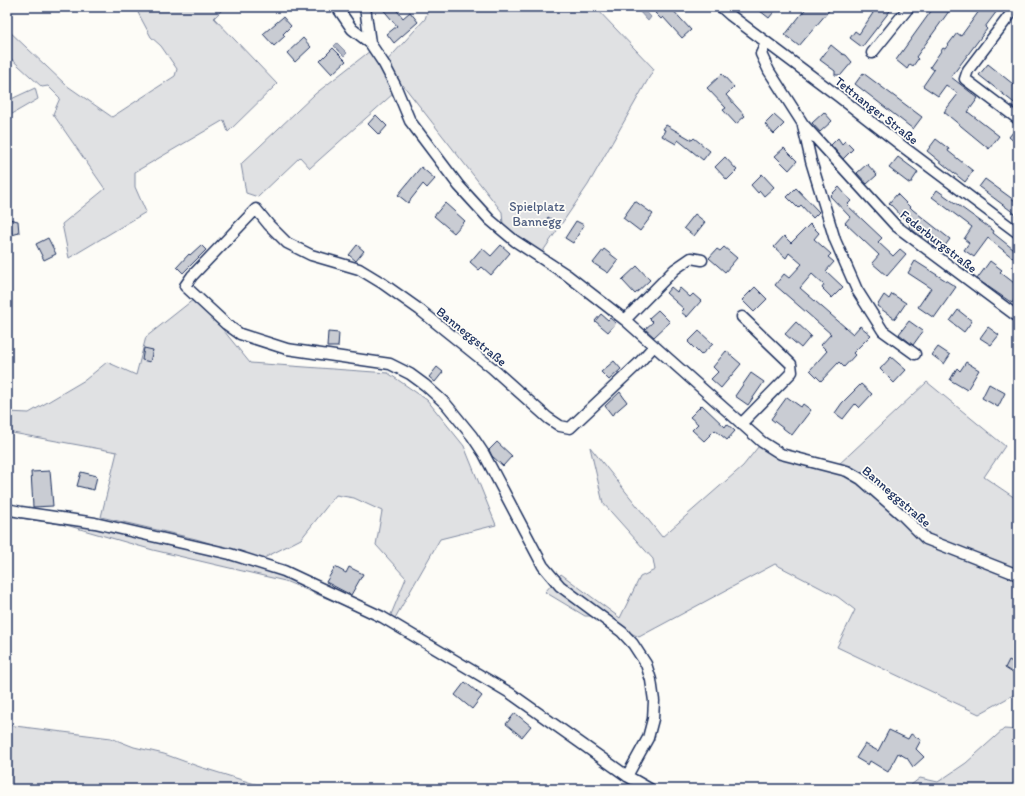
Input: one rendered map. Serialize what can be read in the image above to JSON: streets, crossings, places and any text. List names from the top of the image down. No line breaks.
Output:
{"streets":{"street":["Tettnanger Straße","Federburgstraße","Banneggstraße"]},"crossings":[["Tettnanger Straße","Federburgstraße"]],"parks":["Spielplatz Bannegg"]}
